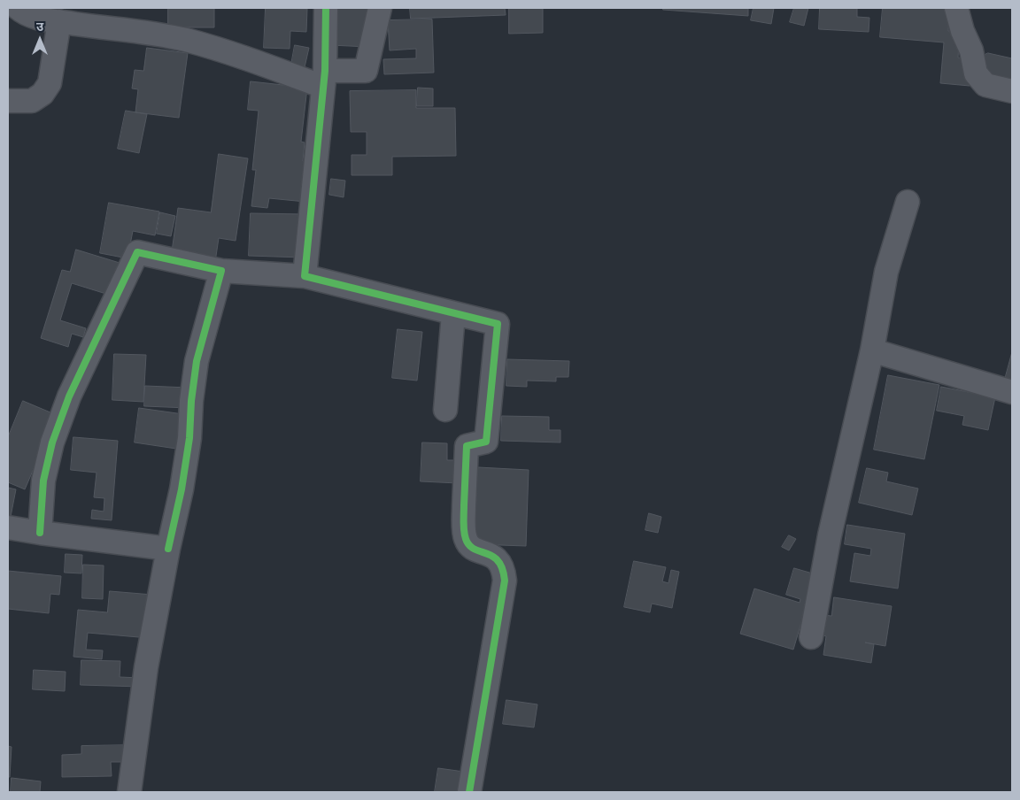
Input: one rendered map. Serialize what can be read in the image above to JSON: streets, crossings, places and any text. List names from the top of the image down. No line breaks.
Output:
{"north":"top"}
